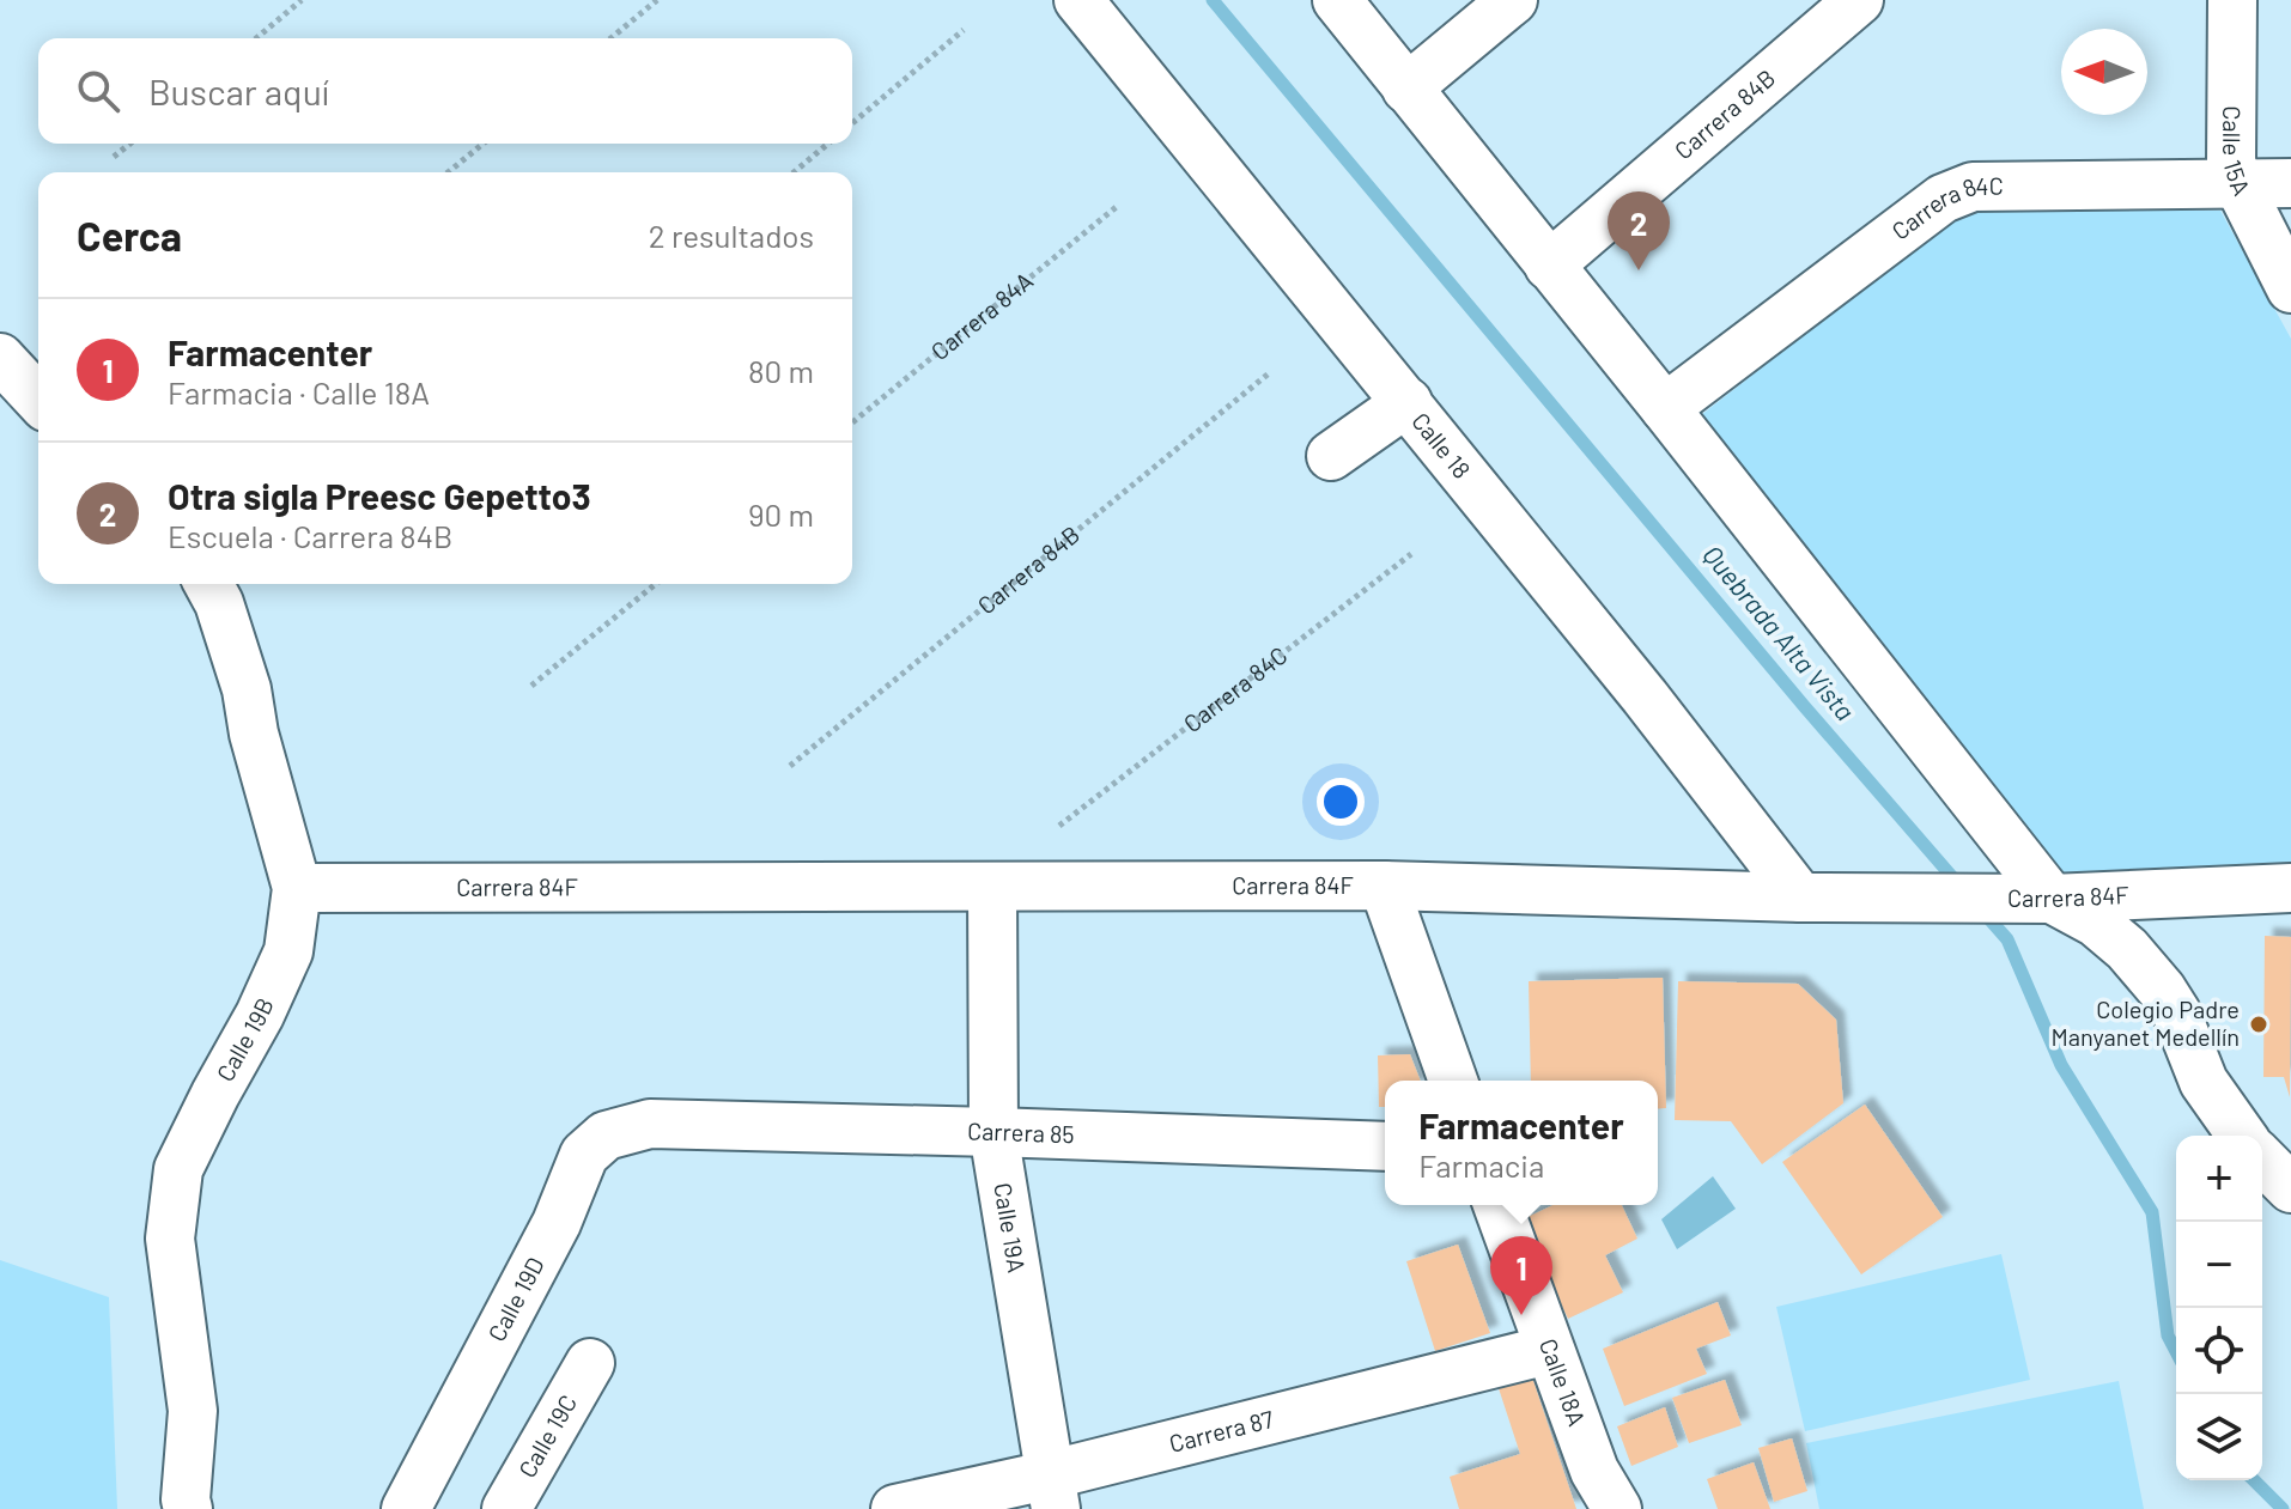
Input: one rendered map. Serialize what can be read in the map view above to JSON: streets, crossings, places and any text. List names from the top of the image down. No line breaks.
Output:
{"streets":{"street":["Carrera 84B","Calle 15A","Carrera 84C","Calle 18","Carrera 84F","Calle 19B","Carrera 85","Calle 19A","Calle 19D","Calle 18A","Carrera 87","Calle 19C"],"path":["Carrera 84A"]},"crossings":[["Calle 15A","Carrera 84C"],["Calle 18","Carrera 84F"],["Carrera 84F","Calle 19B"],["Carrera 84F","Calle 19A"],["Carrera 85","Calle 19A"],["Carrera 85","Calle 19D"],["Calle 19A","Carrera 87"],["Calle 18A","Carrera 87"]],"water":["Quebrada Alta Vista"],"places":["Colegio Padre Manyanet Medellín"],"north":"left","page":{"search":"Buscar aquí","heading":["Cerca","2 resultados"],"pins":["2","1"],"list":[{"mark":"1","name":"Farmacenter","note":"Farmacia · Calle 18A","value":"80 m"},{"mark":"2","name":"Otra sigla Preesc Gepetto3","note":"Escuela · Carrera 84B","value":"90 m"}],"popup":["Farmacenter","Farmacia"],"map_buttons":["+","−"]}}
